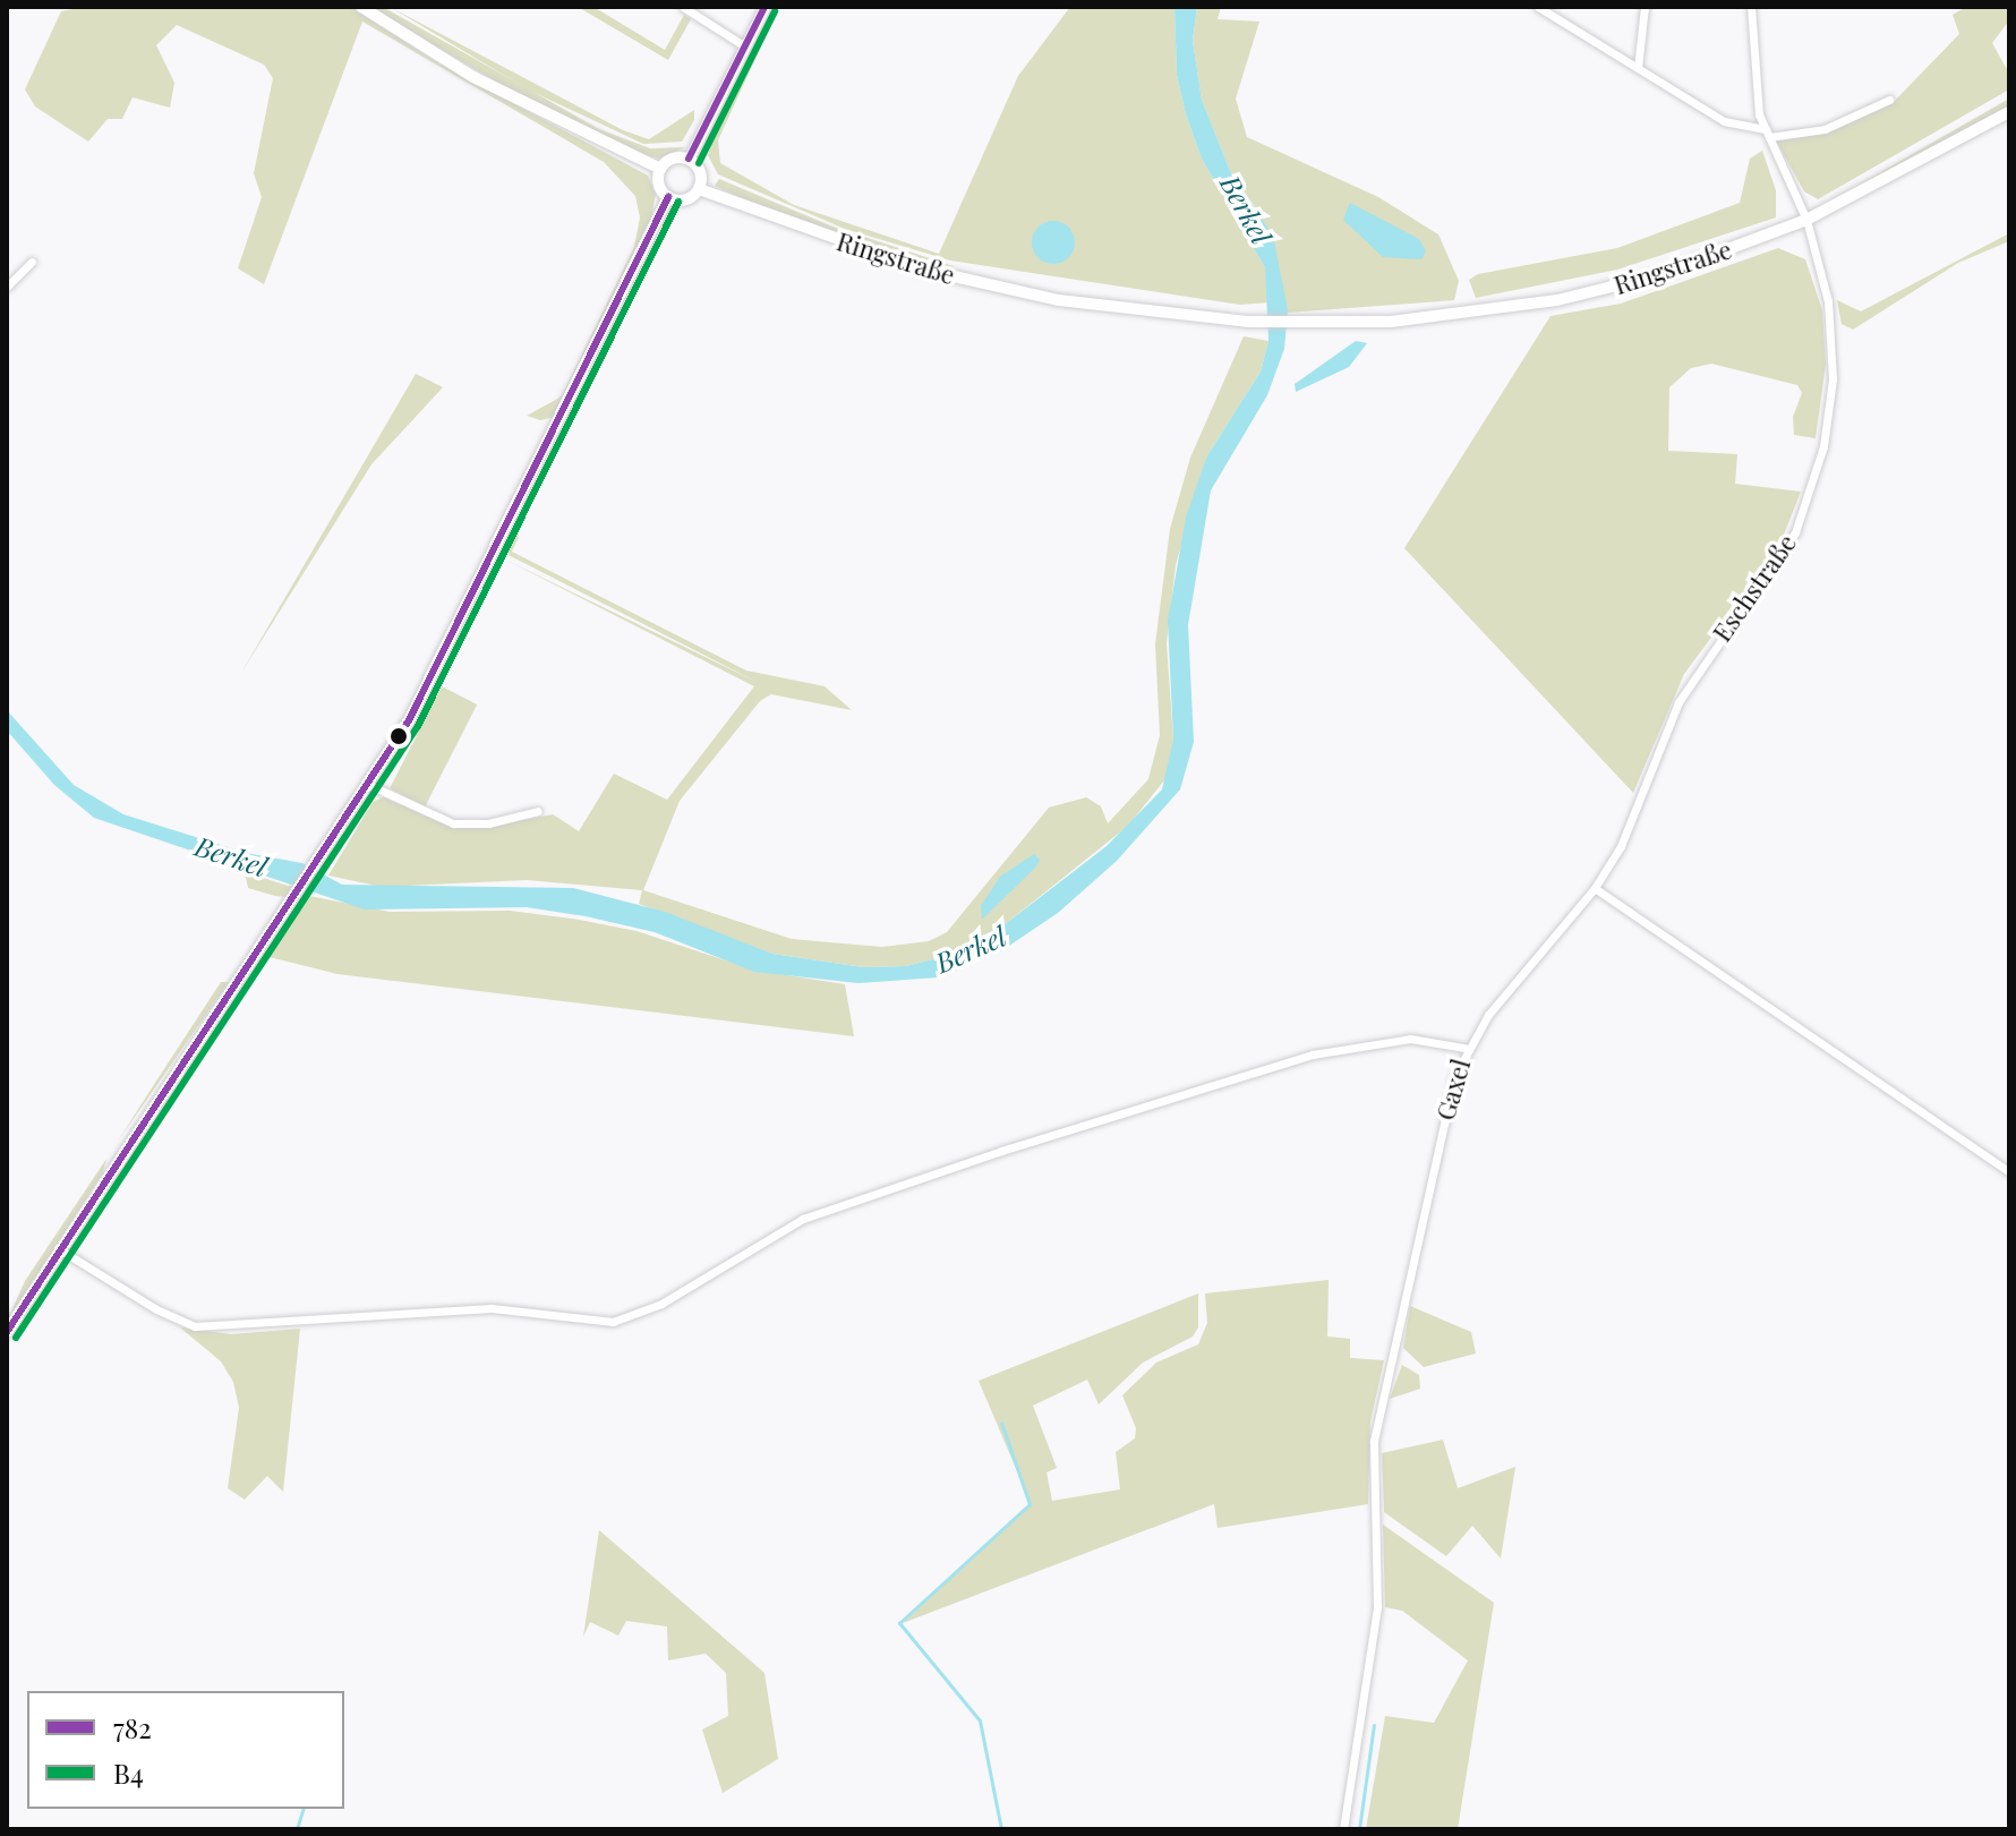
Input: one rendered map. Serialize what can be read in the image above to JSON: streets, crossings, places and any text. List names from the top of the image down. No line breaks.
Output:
{"streets":{"main road":["Ringstraße"],"street":["Eschstraße","Gaxel"]},"crossings":[["Ringstraße","Eschstraße"],["Eschstraße","Gaxel"]],"water":["Berkel"],"lines":["transit line 782","transit line B4"],"legend":["782","B4"]}
